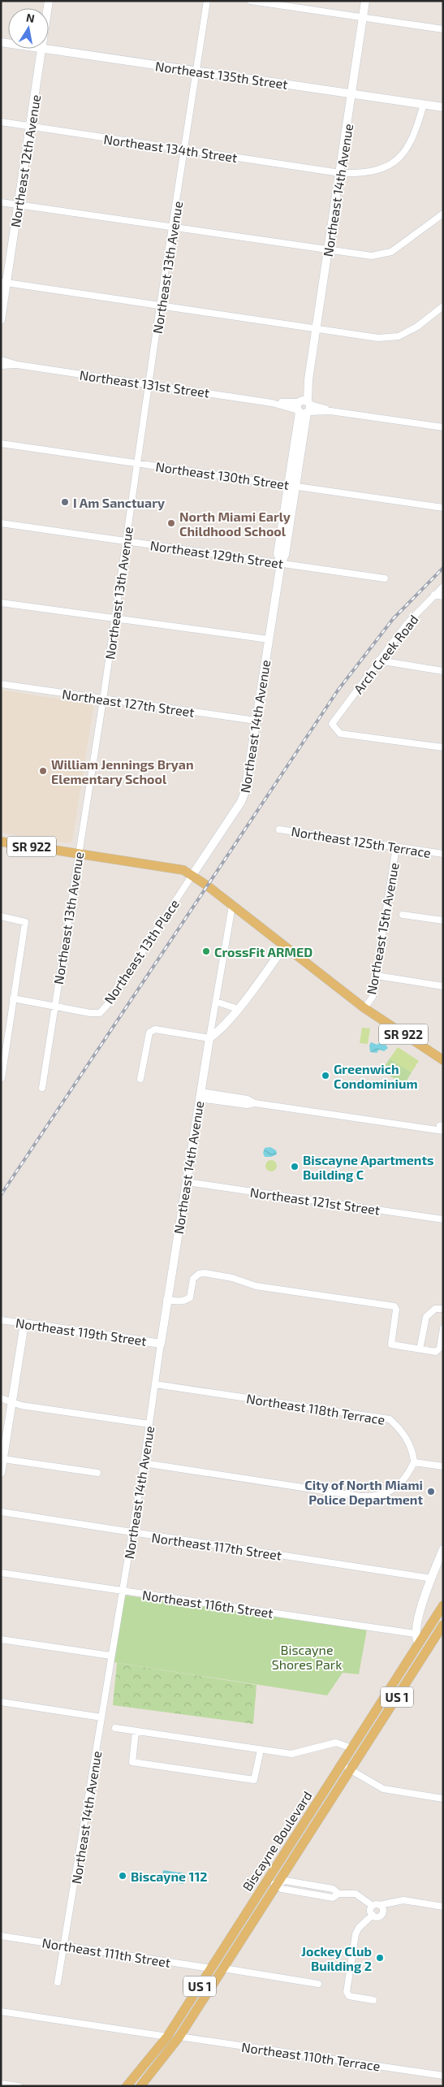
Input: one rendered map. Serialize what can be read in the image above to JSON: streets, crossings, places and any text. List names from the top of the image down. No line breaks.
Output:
{"streets":{"main road":["SR 922","US 1","Biscayne Boulevard"],"street":["Northeast 135th Street","Northeast 134th Street","Northeast 12th Avenue","Northeast 14th Avenue","Northeast 13th Avenue","Northeast 131st Street","Northeast 130th Street","Northeast 129th Street","Arch Creek Road","Northeast 127th Street","Northeast 125th Terrace","Northeast 15th Avenue","Northeast 13th Place","Northeast 121st Street","Northeast 119th Street","Northeast 118th Terrace","Northeast 117th Street","Northeast 116th Street","Northeast 111th Street","Northeast 110th Terrace"]},"crossings":[["Northeast 135th Street","Northeast 134th Street"],["Northeast 135th Street","Northeast 14th Avenue"],["Northeast 135th Street","Northeast 13th Avenue"],["Northeast 134th Street","Northeast 12th Avenue"],["Northeast 134th Street","Northeast 14th Avenue"],["Northeast 134th Street","Northeast 13th Avenue"],["Northeast 14th Avenue","Northeast 131st Street"],["Northeast 14th Avenue","Northeast 130th Street"],["Northeast 14th Avenue","Northeast 129th Street"],["Northeast 14th Avenue","Northeast 127th Street"],["Northeast 14th Avenue","SR 922"],["Northeast 14th Avenue","Northeast 13th Place"],["Northeast 14th Avenue","Northeast 121st Street"],["Northeast 14th Avenue","Northeast 119th Street"],["Northeast 14th Avenue","Northeast 118th Terrace"],["Northeast 14th Avenue","Northeast 117th Street"],["Northeast 14th Avenue","Northeast 116th Street"],["Northeast 14th Avenue","Northeast 111th Street"],["Northeast 13th Avenue","Northeast 131st Street"],["Northeast 13th Avenue","Northeast 130th Street"],["Northeast 13th Avenue","Northeast 129th Street"],["Northeast 13th Avenue","Northeast 127th Street"],["Northeast 13th Avenue","SR 922"],["Northeast 13th Avenue","Northeast 13th Place"],["Northeast 125th Terrace","Northeast 15th Avenue"],["SR 922","Northeast 15th Avenue"],["SR 922","Northeast 13th Place"],["Biscayne Boulevard","Northeast 111th Street"],["Biscayne Boulevard","Northeast 110th Terrace"]],"parks":["Biscayne Shores Park"],"places":["I Am Sanctuary","North Miami Early Childhood School","William Jennings Bryan Elementary School","CrossFit ARMED","Greenwich Condominium","Biscayne Apartments Building C","City of North Miami Police Department","Biscayne 112","Jockey Club Building 2"],"north":"top"}
